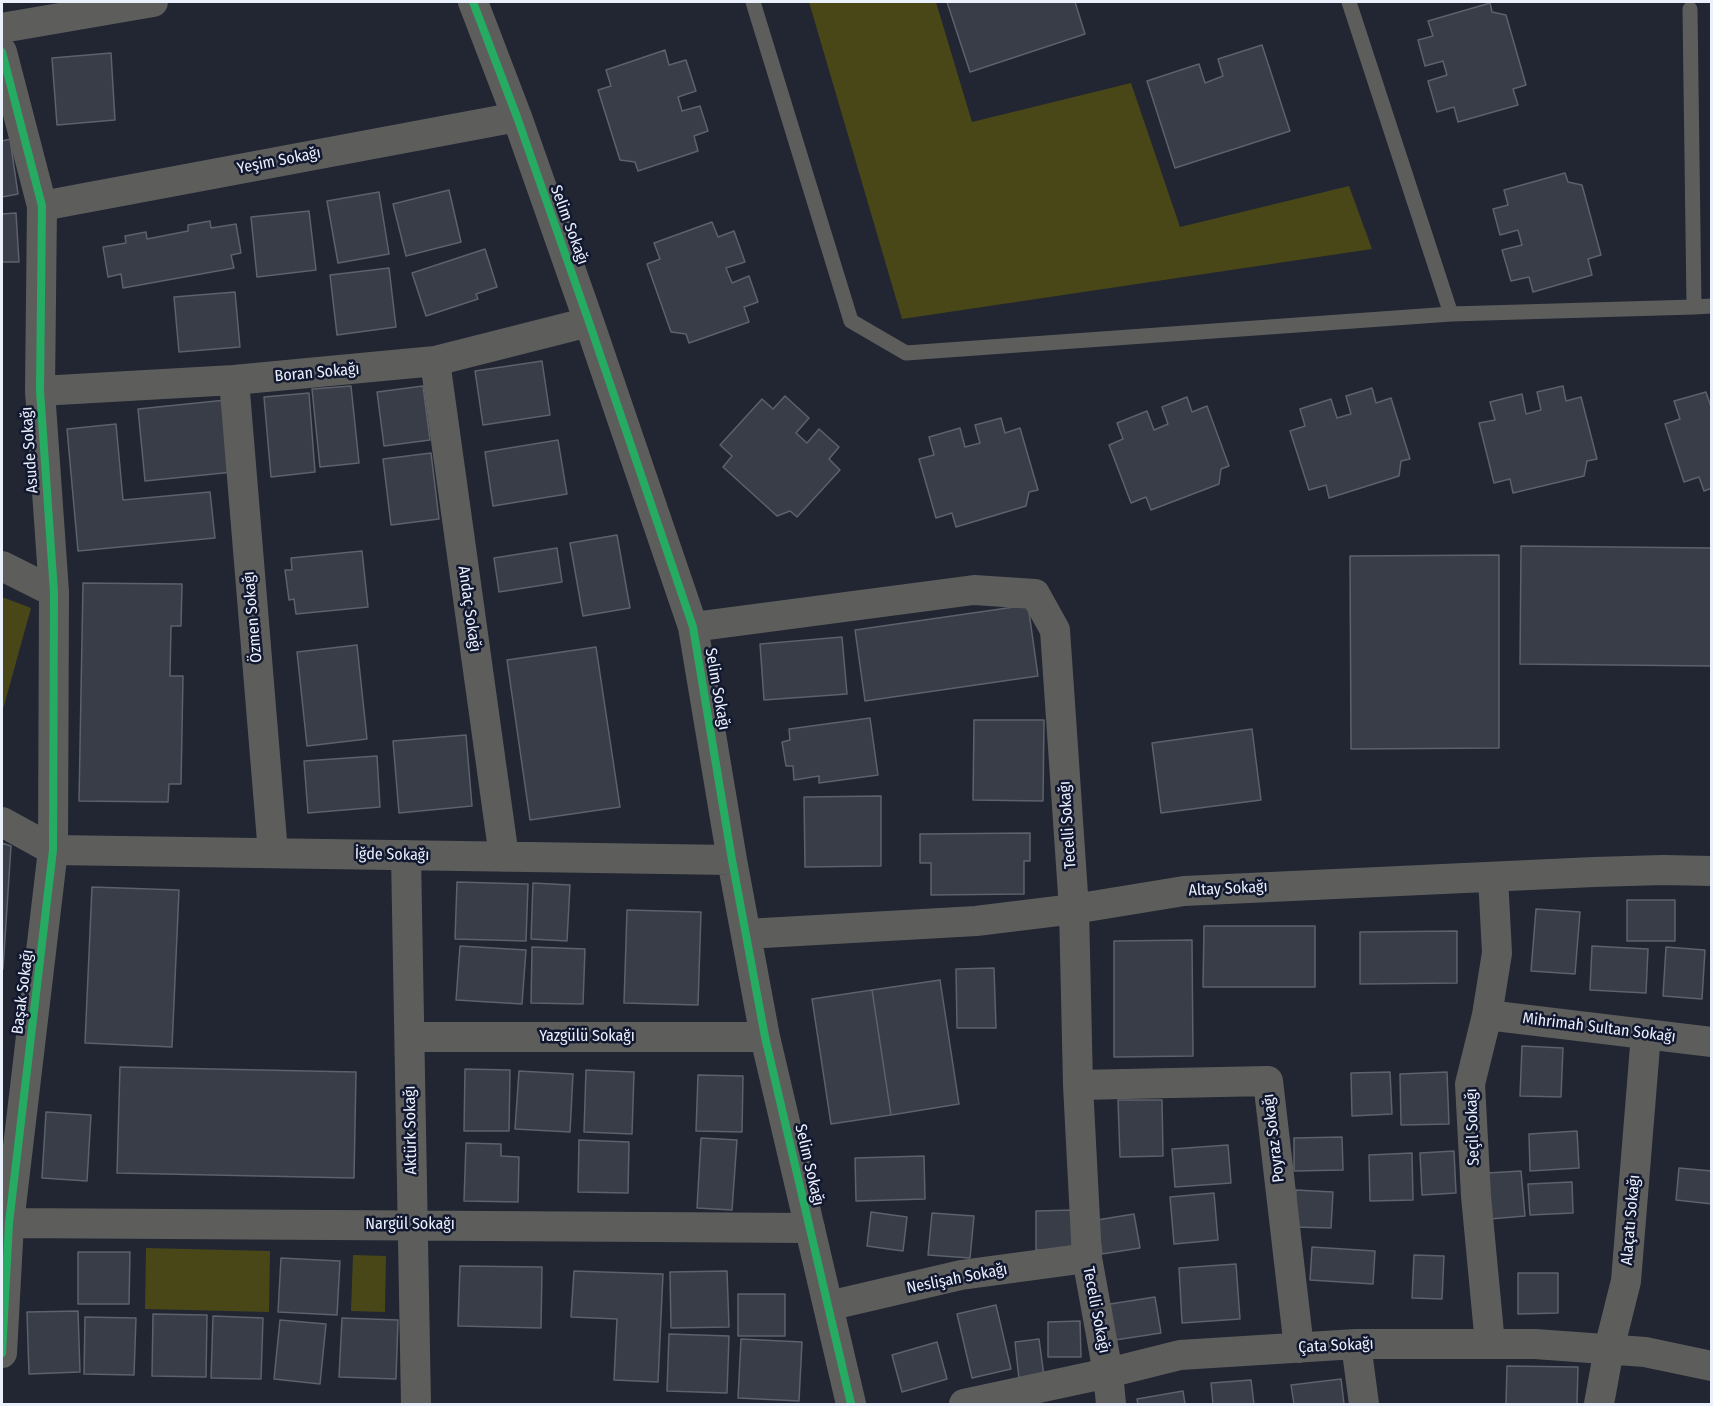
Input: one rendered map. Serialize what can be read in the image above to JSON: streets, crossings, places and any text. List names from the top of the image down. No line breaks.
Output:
{"streets":{"street":["Yeşim Sokağı","Selim Sokağı","Boran Sokağı","Asude Sokağı","Andaç Sokağı","Özmen Sokağı","Tecelli Sokağı","İğde Sokağı","Altay Sokağı","Başak Sokağı","Mihrimah Sultan Sokağı","Yazgülü Sokağı","Seçil Sokağı","Aktürk Sokağı","Poyraz Sokağı","Alaçatı Sokağı","Nargül Sokağı","Neslişah Sokağı","Çata Sokağı"]},"crossings":[["Yeşim Sokağı","Selim Sokağı"],["Yeşim Sokağı","Asude Sokağı"],["Selim Sokağı","Boran Sokağı"],["Selim Sokağı","Tecelli Sokağı"],["Selim Sokağı","İğde Sokağı"],["Selim Sokağı","Altay Sokağı"],["Selim Sokağı","Yazgülü Sokağı"],["Selim Sokağı","Nargül Sokağı"],["Selim Sokağı","Neslişah Sokağı"],["Boran Sokağı","Asude Sokağı"],["Boran Sokağı","Andaç Sokağı"],["Boran Sokağı","Özmen Sokağı"],["Asude Sokağı","İğde Sokağı"],["Asude Sokağı","Başak Sokağı"],["Andaç Sokağı","İğde Sokağı"],["Özmen Sokağı","İğde Sokağı"],["Tecelli Sokağı","Altay Sokağı"],["Tecelli Sokağı","Poyraz Sokağı"],["Tecelli Sokağı","Neslişah Sokağı"],["Tecelli Sokağı","Çata Sokağı"],["İğde Sokağı","Başak Sokağı"],["İğde Sokağı","Aktürk Sokağı"],["Altay Sokağı","Seçil Sokağı"],["Başak Sokağı","Nargül Sokağı"],["Mihrimah Sultan Sokağı","Seçil Sokağı"],["Mihrimah Sultan Sokağı","Alaçatı Sokağı"],["Yazgülü Sokağı","Aktürk Sokağı"],["Seçil Sokağı","Çata Sokağı"],["Aktürk Sokağı","Nargül Sokağı"],["Poyraz Sokağı","Çata Sokağı"],["Alaçatı Sokağı","Çata Sokağı"]]}
